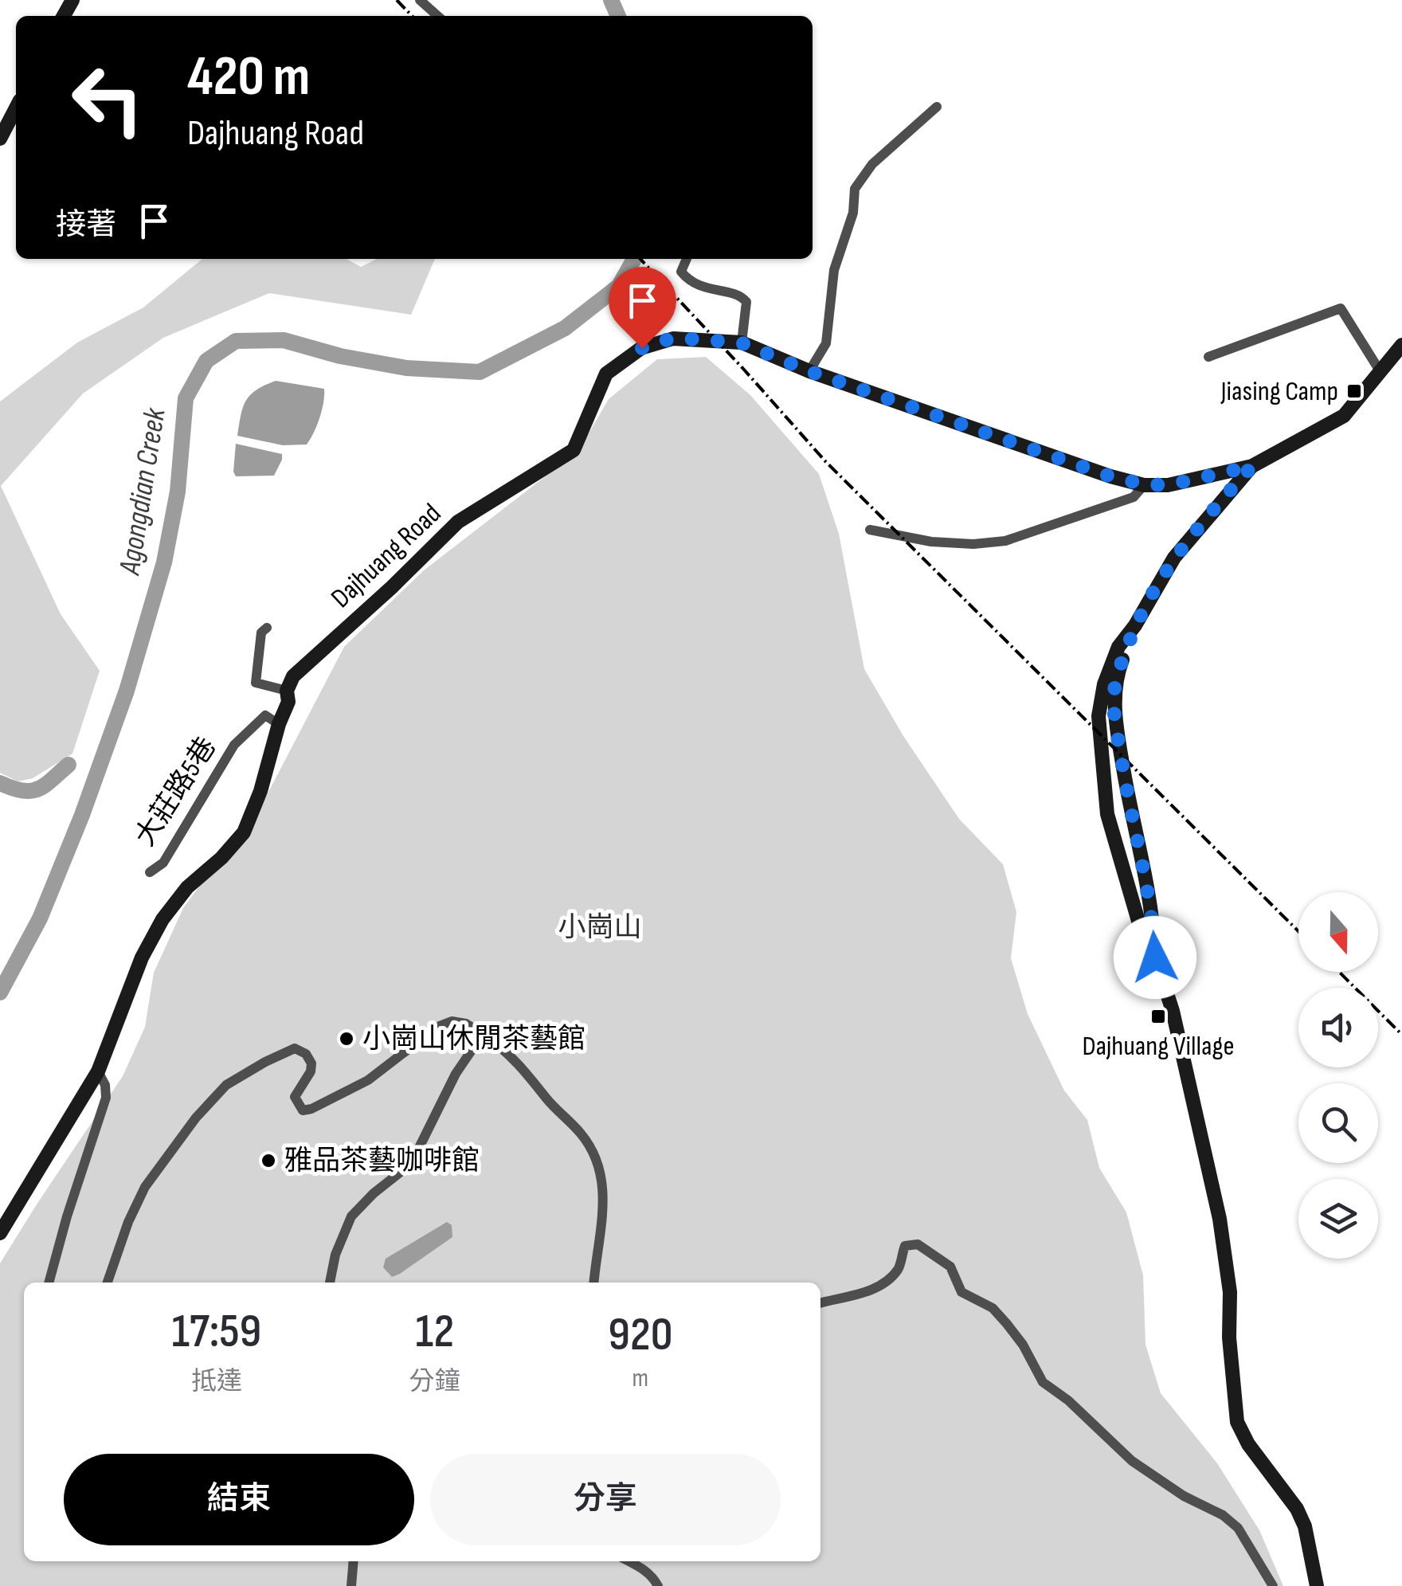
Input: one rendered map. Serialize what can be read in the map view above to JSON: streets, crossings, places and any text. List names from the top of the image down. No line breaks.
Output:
{"streets":{"street":["Dajhuang Road","大莊路5巷"]},"crossings":[["Dajhuang Road","大莊路5巷"]],"water":["Agongdian Creek"],"parks":["小崗山"],"places":{"transit":["Jiasing Camp","Dajhuang Village"],"other":["小崗山休閒茶藝館","雅品茶藝咖啡館"]},"north":"bottom","page":{"turn":["420 m","Dajhuang Road"],"then":"接著","eta":["17:59","抵達","12","分鐘","920","m"],"buttons":["結束","分享"]}}
